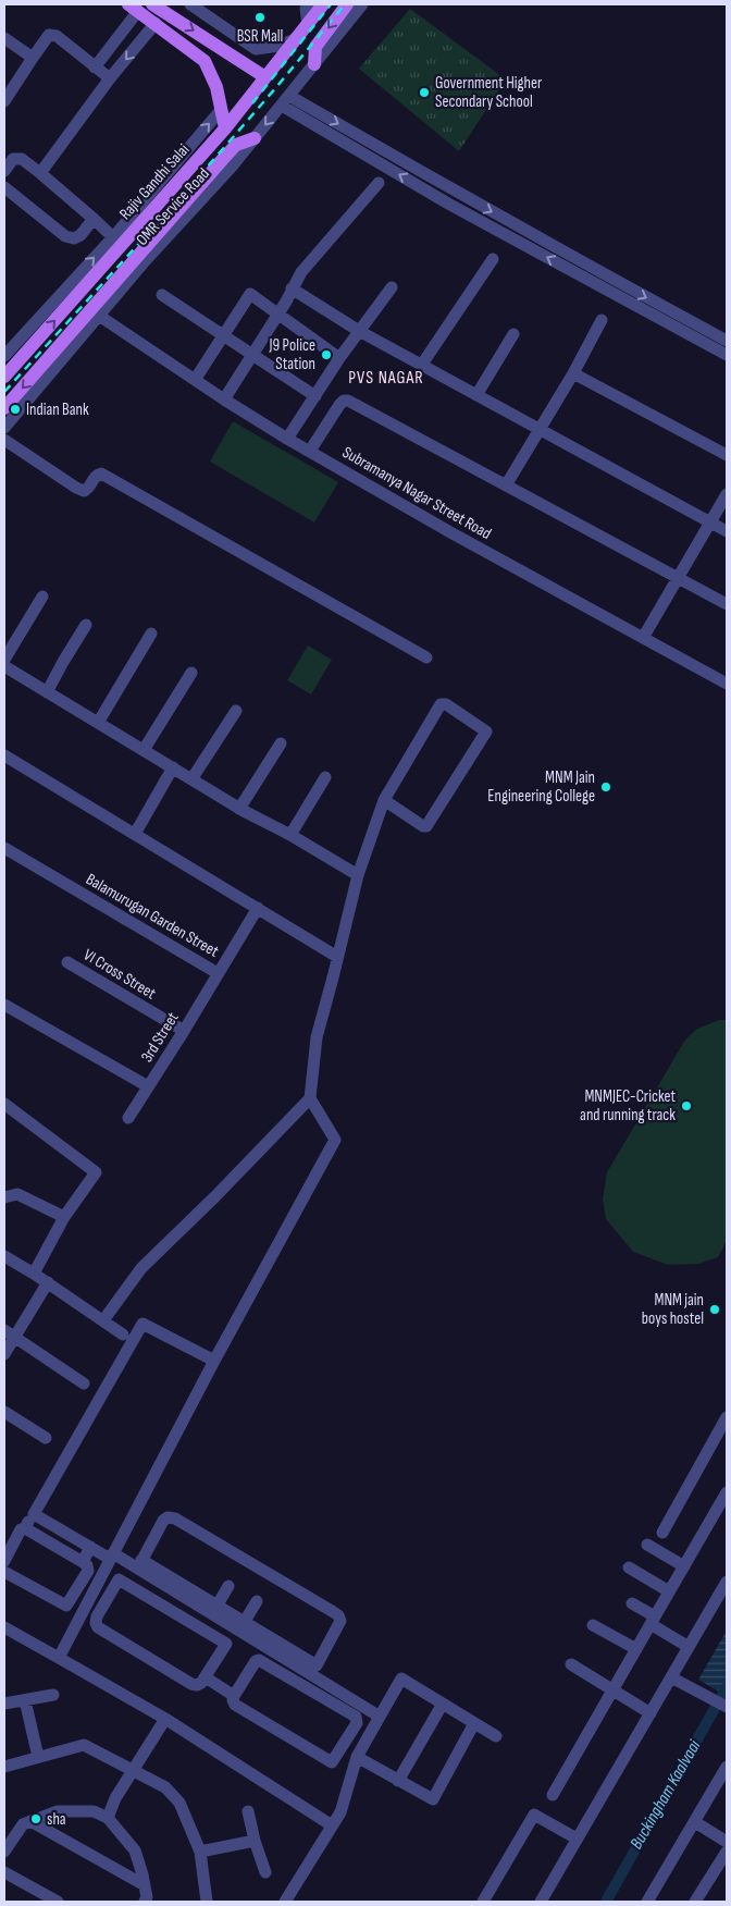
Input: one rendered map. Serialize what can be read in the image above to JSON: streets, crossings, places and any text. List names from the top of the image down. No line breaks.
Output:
{"streets":{"main road":["Rajiv Gandhi Salai"],"street":["OMR Service Road","Subramanya Nagar Street Road","Balamurugan Garden Street","VI Cross Street","3rd Street"]},"crossings":[["OMR Service Road","Subramanya Nagar Street Road"],["Balamurugan Garden Street","3rd Street"],["VI Cross Street","3rd Street"]],"districts":["PVS NAGAR"],"water":["Buckingham Kaalvaai"],"places":["BSR Mall","Government Higher Secondary School","J9 Police Station","Indian Bank","MNM Jain Engineering College","MNMJEC-Cricket and running track","MNM jain boys hostel","sha"]}
